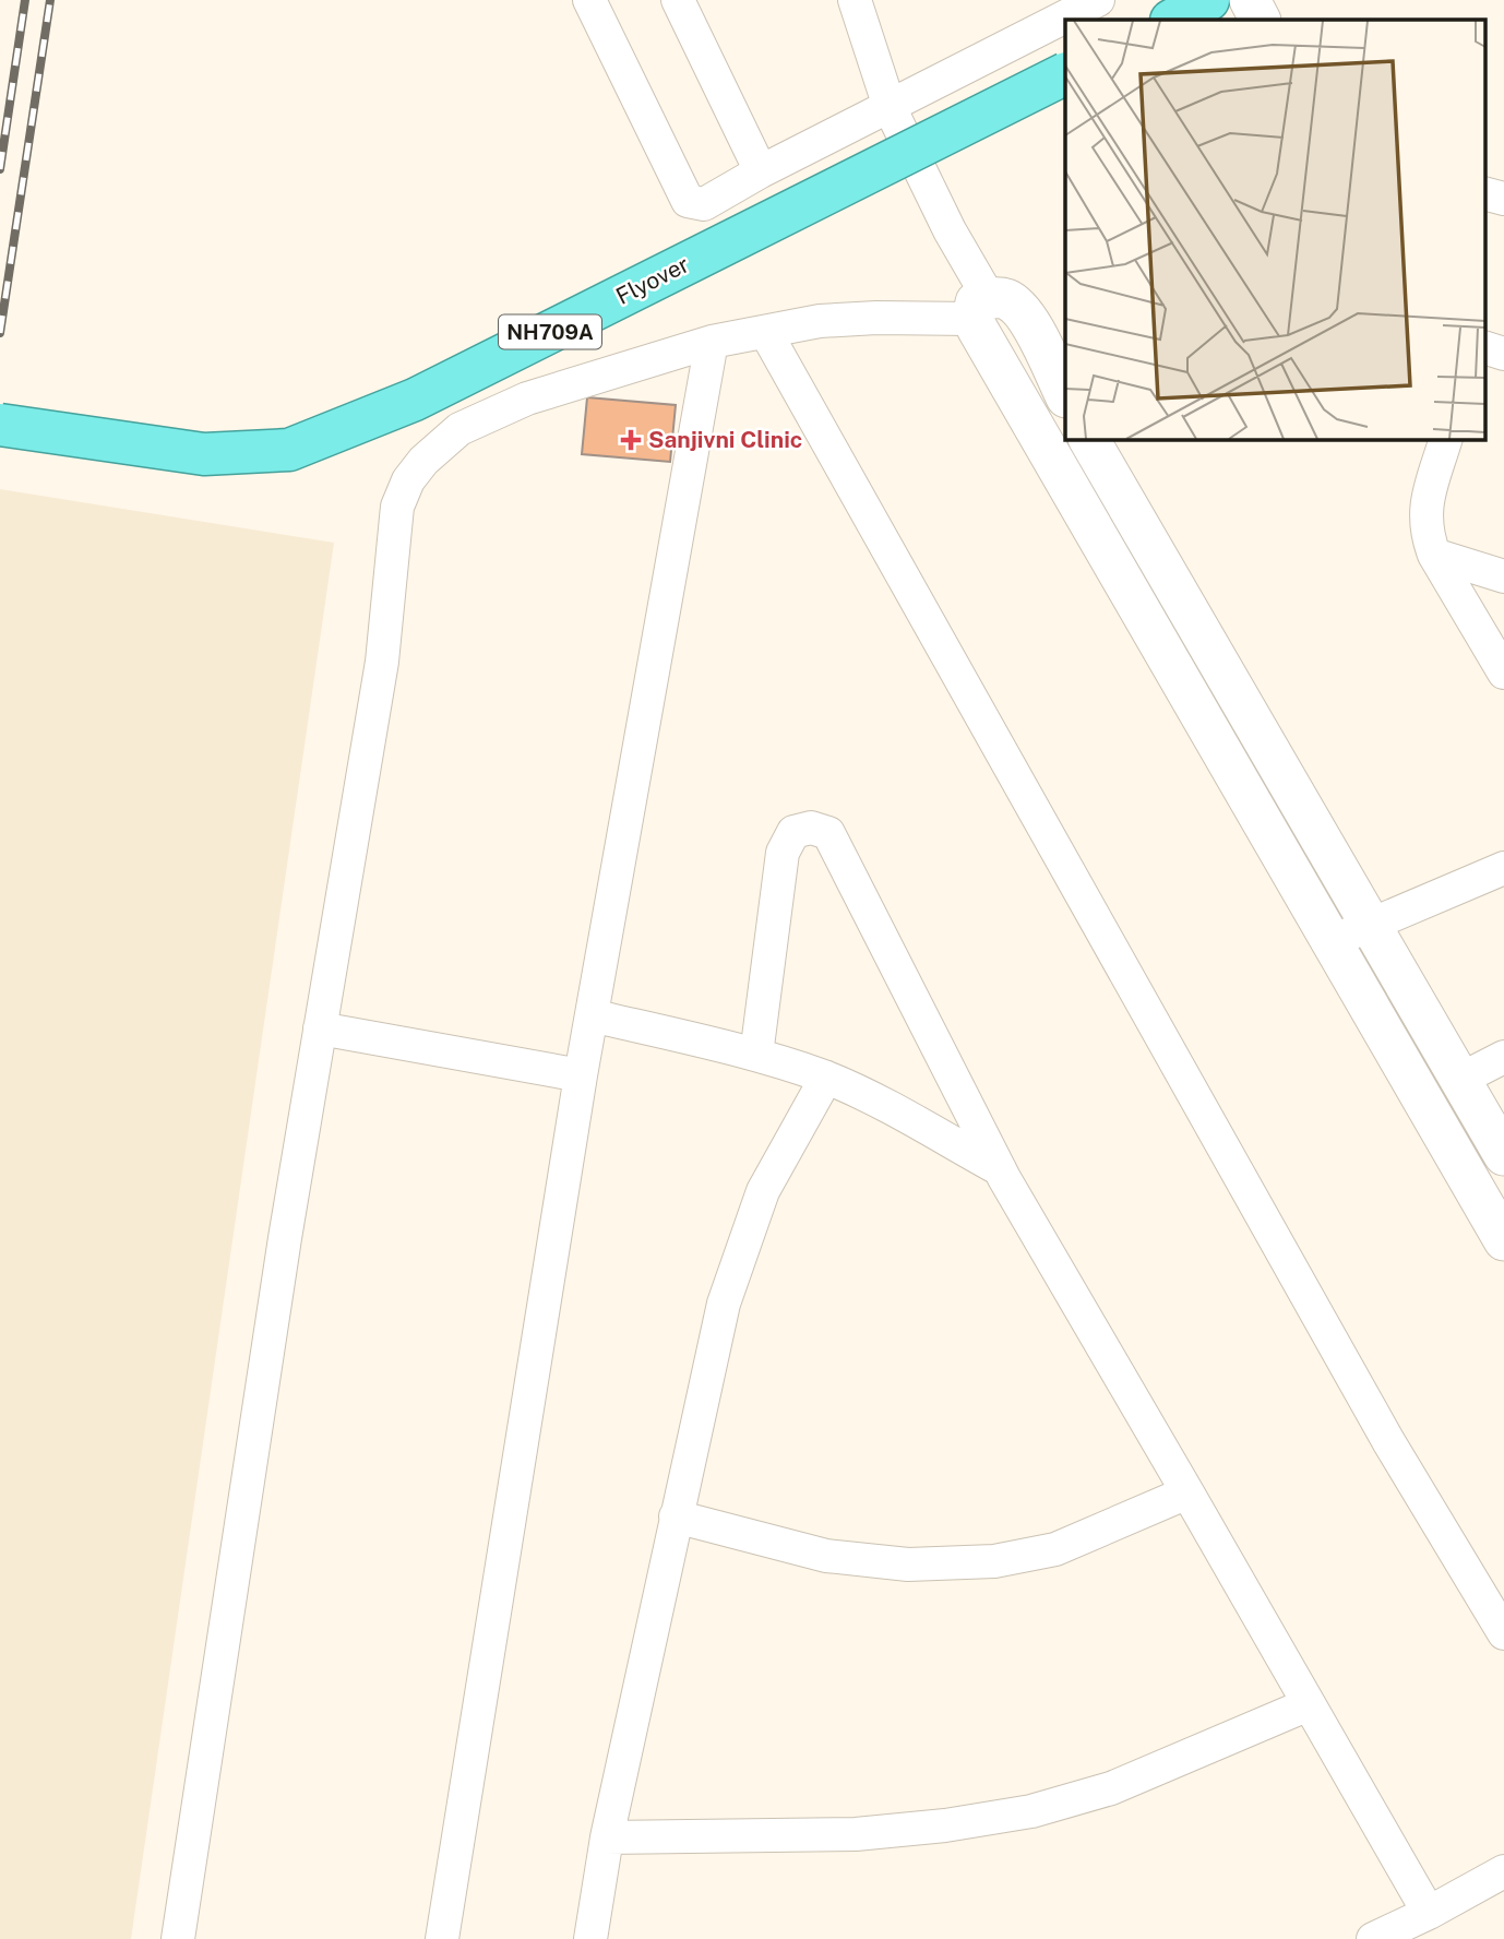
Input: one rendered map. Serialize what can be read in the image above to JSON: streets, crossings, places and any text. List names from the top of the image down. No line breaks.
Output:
{"streets":{"highway":["Flyover","NH709A"]},"places":{"health":["Sanjivni Clinic"]}}
